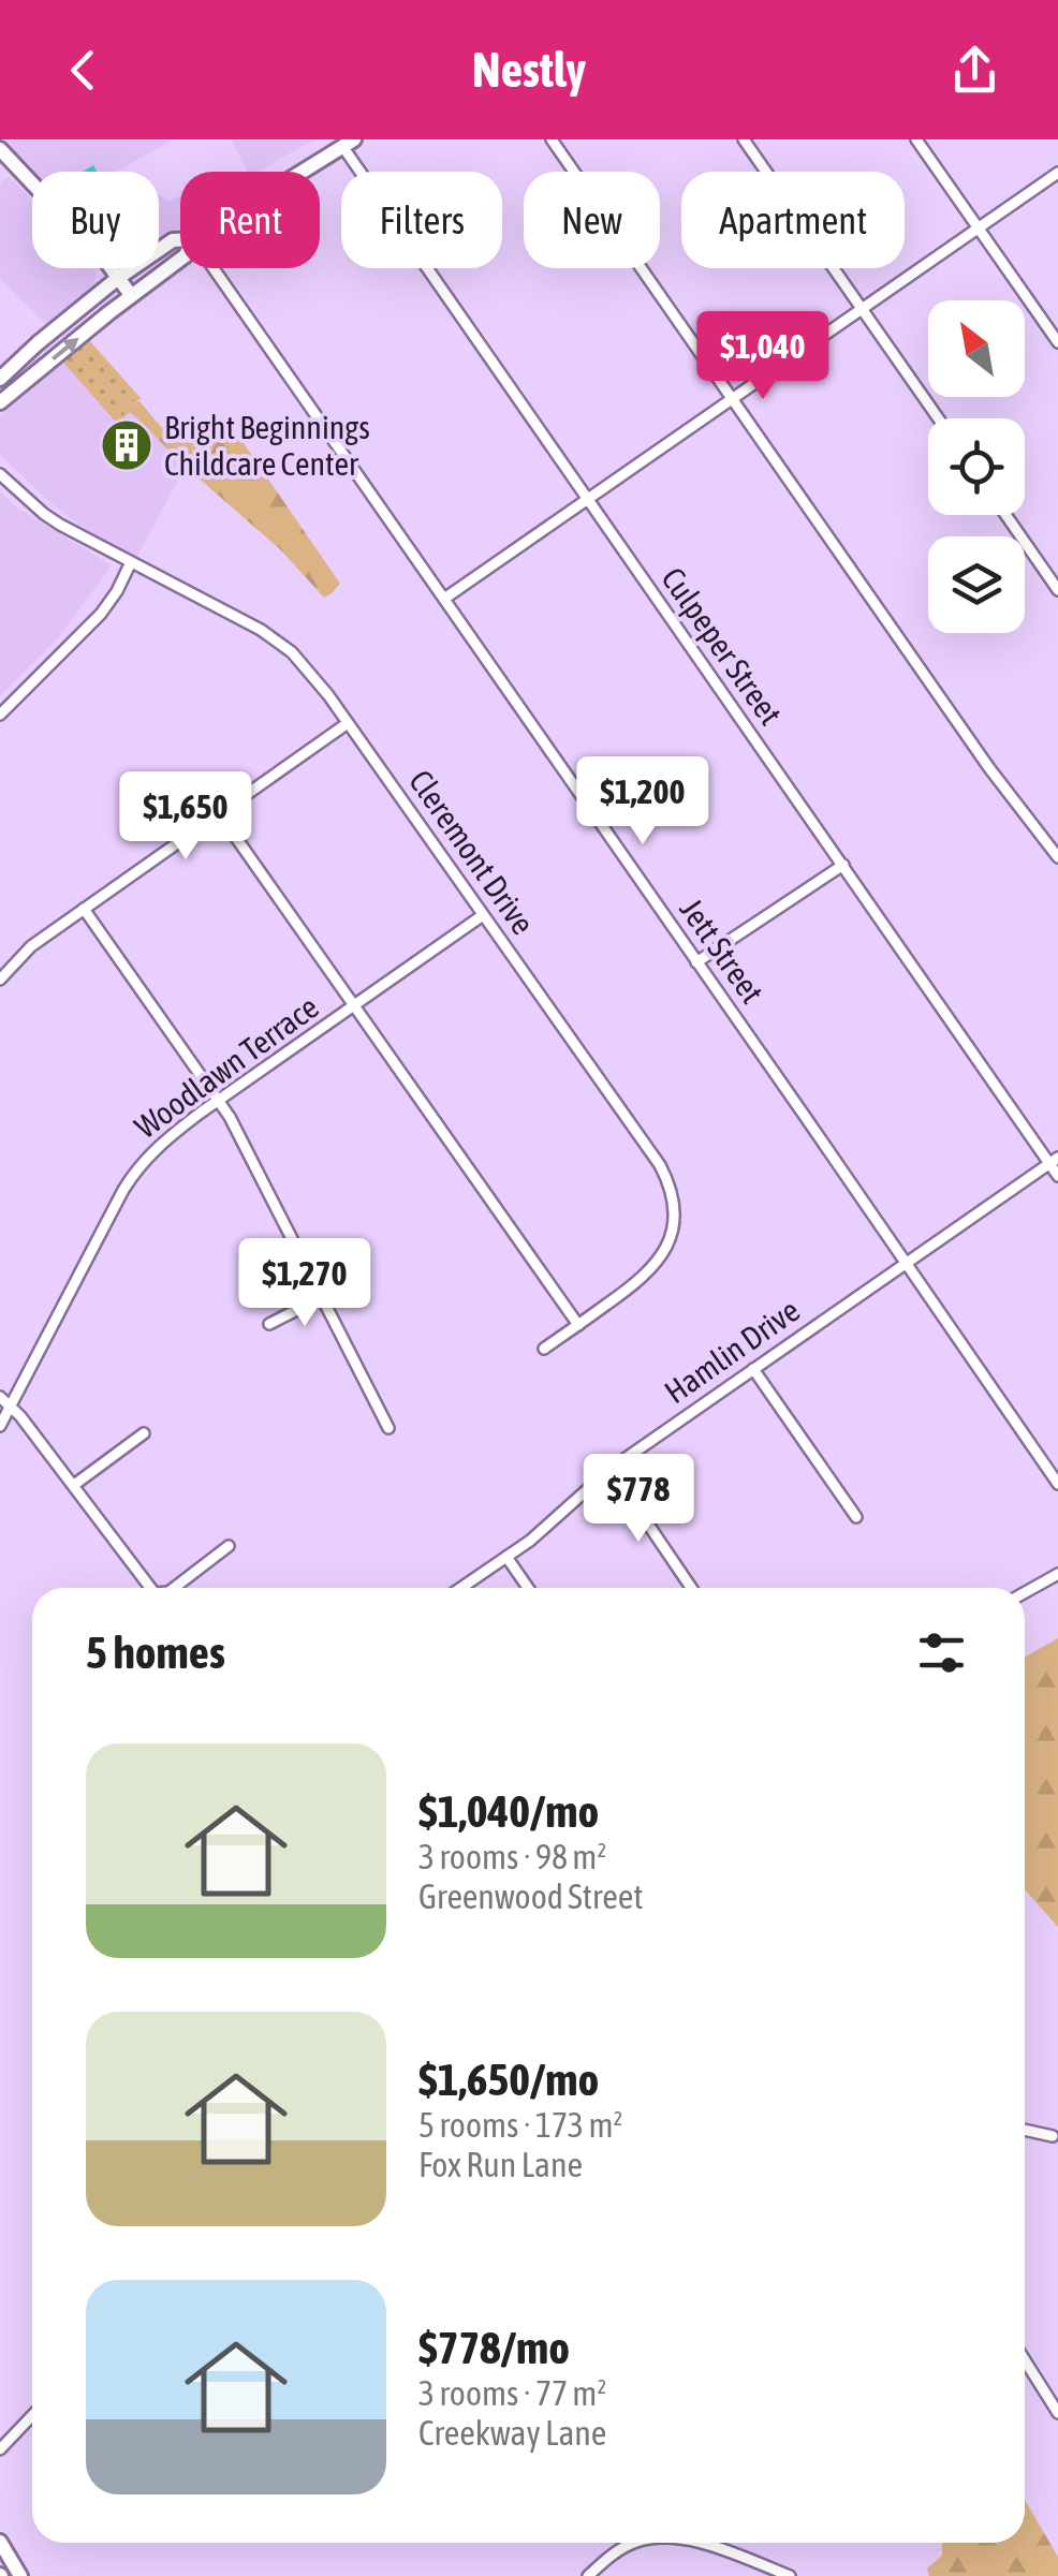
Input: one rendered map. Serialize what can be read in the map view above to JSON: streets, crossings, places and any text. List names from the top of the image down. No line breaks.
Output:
{"streets":{"street":["Culpeper Street","Cleremont Drive","Jett Street","Woodlawn Terrace","Hamlin Drive"]},"crossings":[["Culpeper Street","Hamlin Drive"],["Cleremont Drive","Woodlawn Terrace"],["Jett Street","Hamlin Drive"]],"places":{"building":["Bright Beginnings Childcare Center"]},"north":"top left","page":{"header":"Nestly","chip":["Buy","Rent","Filters","New","Apartment"],"price":["$1,040","$1,200","$1,650","$1,270","$778"],"heading":"5 homes","list":[{"name":"$1,040/mo","note":"3 rooms · 98 m² · Greenwood Street"},{"name":"$1,650/mo","note":"5 rooms · 173 m² · Fox Run Lane"},{"name":"$778/mo","note":"3 rooms · 77 m² · Creekway Lane"}]}}
